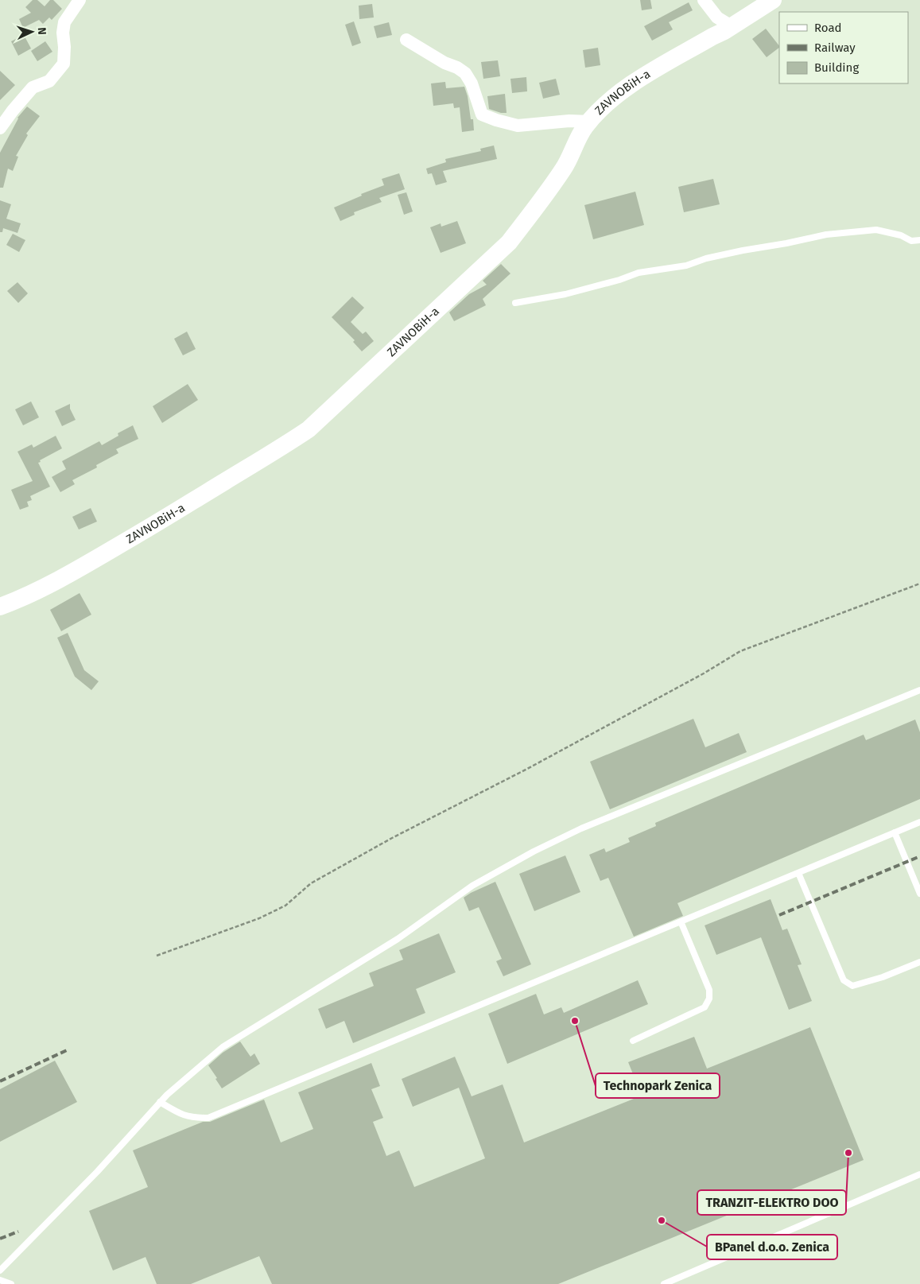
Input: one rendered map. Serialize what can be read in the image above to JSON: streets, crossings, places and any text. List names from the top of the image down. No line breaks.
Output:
{"streets":{"main road":["ZAVNOBiH-a"]},"places":["Technopark Zenica","TRANZIT-ELEKTRO DOO","BPanel d.o.o. Zenica"],"legend":["Road","Railway","Building"],"north":"right"}
